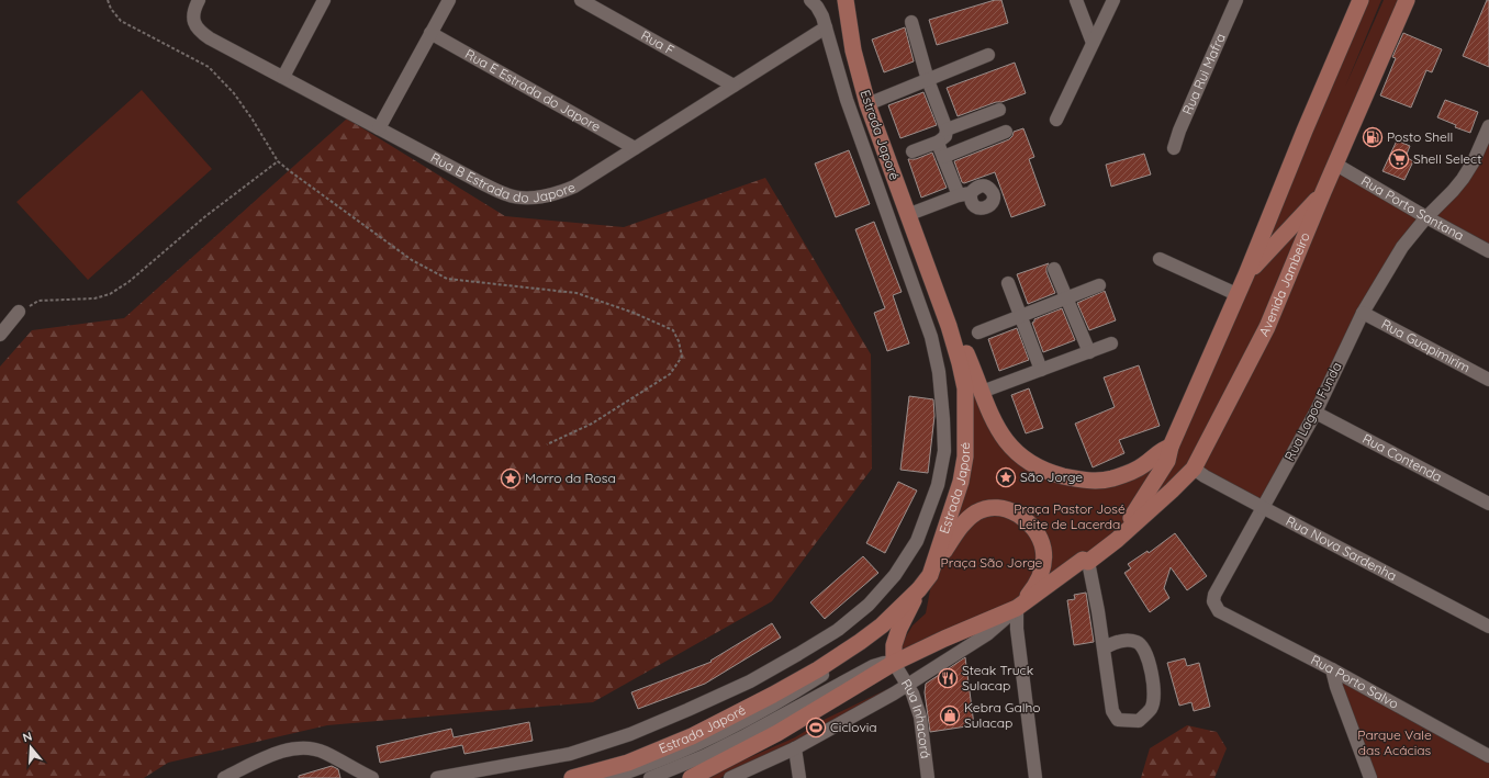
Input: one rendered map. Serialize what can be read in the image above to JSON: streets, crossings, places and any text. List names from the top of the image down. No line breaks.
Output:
{"streets":{"main road":["Estrada Japoré","Avenida Jambeiro"],"street":["Rua F","Rua Rui Mafra","Rua E Estrada do Japore","Rua B Estrada do Japore","Rua Porto Santana","Rua Guapimirim","Rua Lagoa Funda","Rua Contenda","Rua Nova Sardenha","Rua Porto Salvo","Rua Inhacorá"]},"crossings":[["Rua F","Rua B Estrada do Japore"],["Rua E Estrada do Japore","Rua B Estrada do Japore"],["Rua Porto Santana","Avenida Jambeiro"],["Rua Porto Santana","Rua Lagoa Funda"],["Avenida Jambeiro","Rua Nova Sardenha"],["Rua Guapimirim","Rua Lagoa Funda"],["Rua Lagoa Funda","Rua Contenda"],["Rua Lagoa Funda","Rua Nova Sardenha"],["Rua Lagoa Funda","Rua Porto Salvo"]],"parks":["Praça Pastor José Leite de Lacerda","Praça São Jorge","Parque Vale das Acácias"],"places":{"fuel station":["Posto Shell"],"supermarket":["Shell Select"],"place":["São Jorge","Morro da Rosa"],"restaurant":["Steak Truck Sulacap"],"shop":["Kebra Galho Sulacap"],"sports":["Ciclovia"]},"north":"top"}
